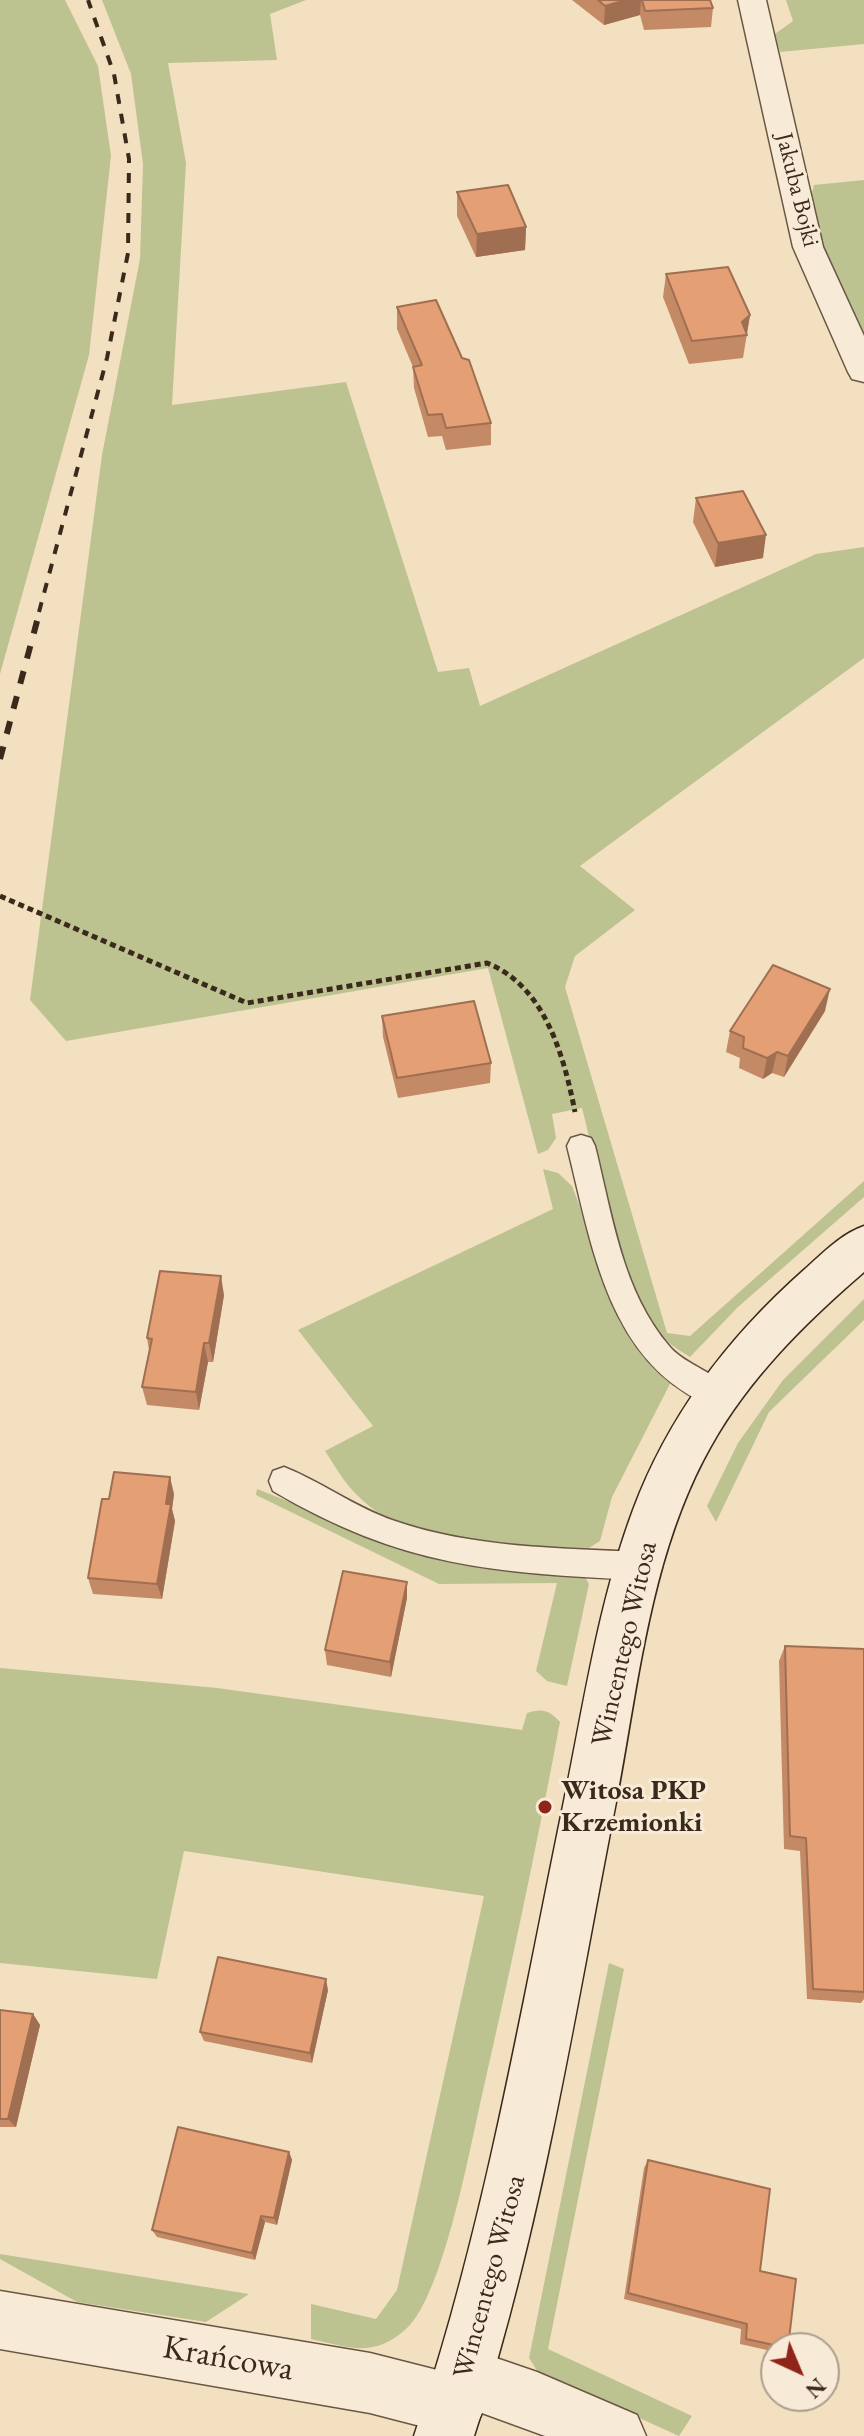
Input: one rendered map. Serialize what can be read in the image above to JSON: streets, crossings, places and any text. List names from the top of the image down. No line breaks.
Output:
{"streets":{"street":["Jakuba Bojki","Wincentego Witosa","Krańcowa"]},"crossings":[["Wincentego Witosa","Krańcowa"]],"places":["Witosa PKP Krzemionki"],"north":"bottom right"}
